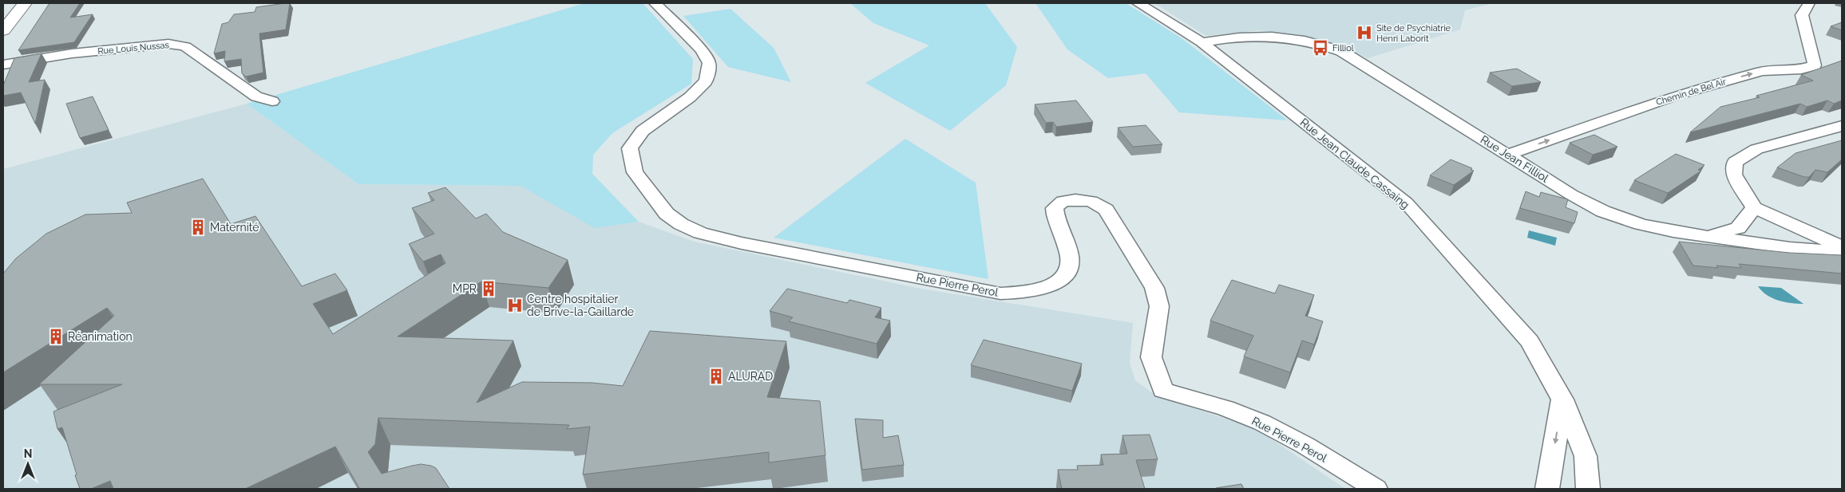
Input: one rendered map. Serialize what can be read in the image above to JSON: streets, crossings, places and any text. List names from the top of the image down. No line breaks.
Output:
{"streets":{"street":["Rue Louis Nussas","Chemin de Bel Air","Rue Jean Filliol","Rue Jean Claude Cassaing","Rue Pierre Perol"]},"crossings":[["Chemin de Bel Air","Rue Jean Filliol"],["Rue Jean Filliol","Rue Jean Claude Cassaing"]],"one_way":["Chemin de Bel Air"],"places":{"hospital":["Site de Psychiatrie Henri Laborit","Centre hospitalier de Brive-la-Gaillarde"],"bus stop":["Filliol"],"building":["Maternité","MPR","Réanimation","ALURAD"]},"north":"top"}
